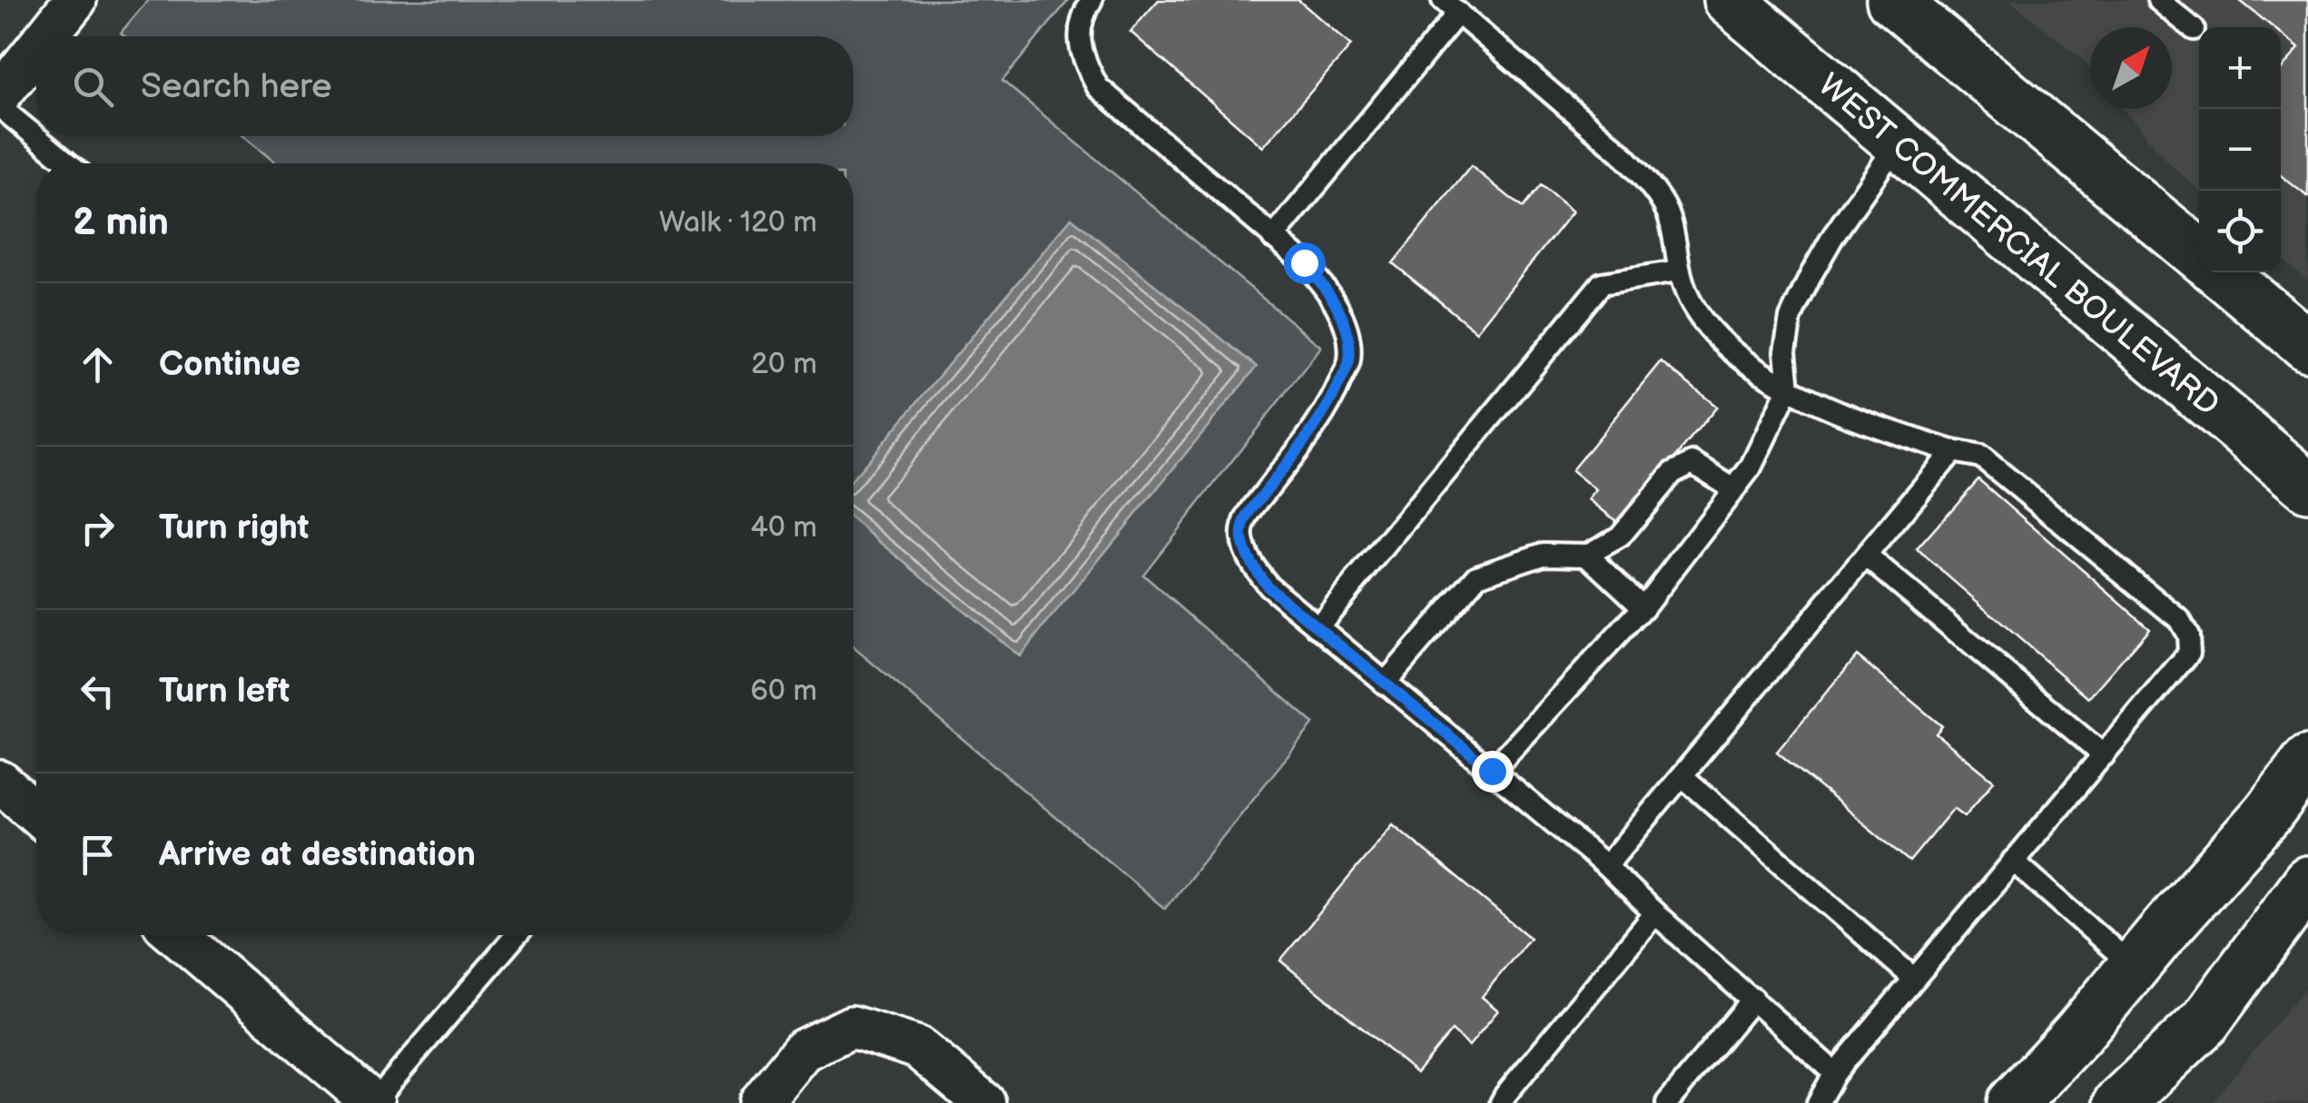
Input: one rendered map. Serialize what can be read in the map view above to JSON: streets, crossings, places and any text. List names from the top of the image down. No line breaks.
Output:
{"streets":{"main road":["WEST COMMERCIAL BOULEVARD"]},"north":"top right","page":{"map_buttons":["+","−"],"search":"Search here","heading":["2 min","Walk · 120 m"],"list":[["Continue","20 m"],["Turn right","40 m"],["Turn left","60 m"],"Arrive at destination"]}}
